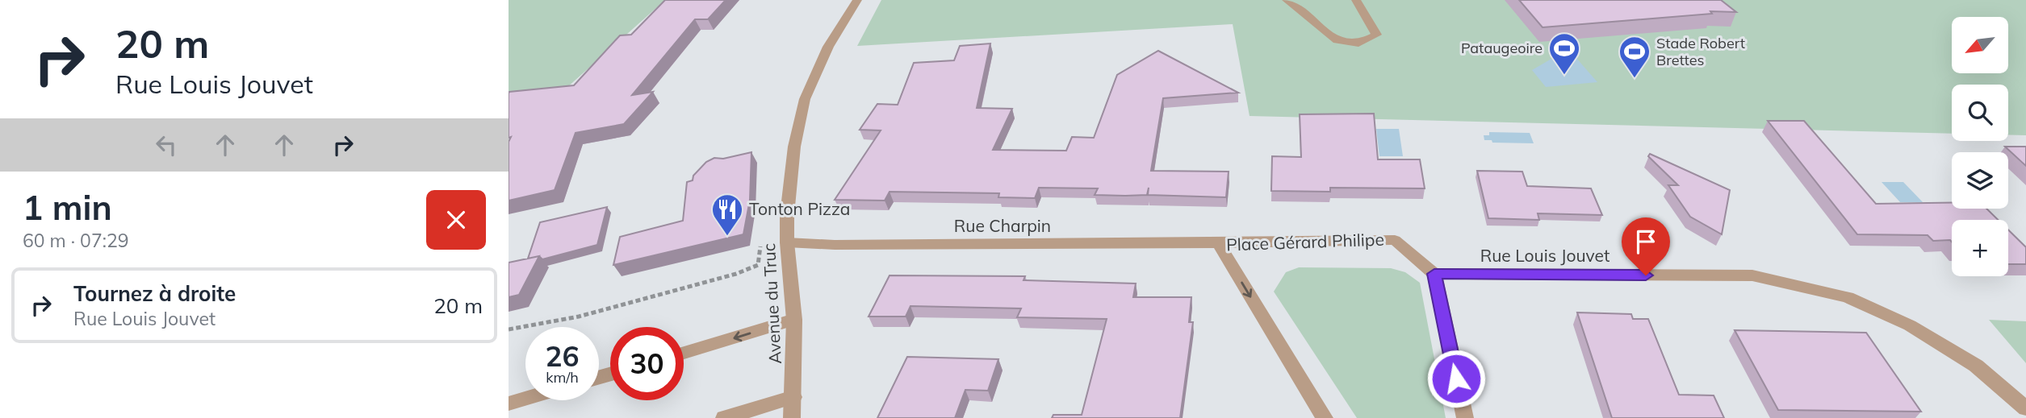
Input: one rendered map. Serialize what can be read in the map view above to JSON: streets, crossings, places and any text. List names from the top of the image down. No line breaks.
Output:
{"streets":{"street":["Rue Charpin","Place Gérard Philipe","Rue Louis Jouvet","Avenue du Truc"]},"crossings":[["Rue Charpin","Place Gérard Philipe"],["Rue Charpin","Avenue du Truc"],["Place Gérard Philipe","Rue Louis Jouvet"]],"one_way":["Place Gérard Philipe"],"places":{"sports":["Pataugeoire","Stade Robert Brettes"],"restaurant":["Tonton Pizza"]},"north":"bottom left","page":{"turn":["20 m","Rue Louis Jouvet"],"map_buttons":"+","heading":["1 min","60 m · 07:29"],"list":[{"name":"Tournez à droite","note":"Rue Louis Jouvet","value":"20 m"}],"speed":"26 km/h","limit":"30"}}
